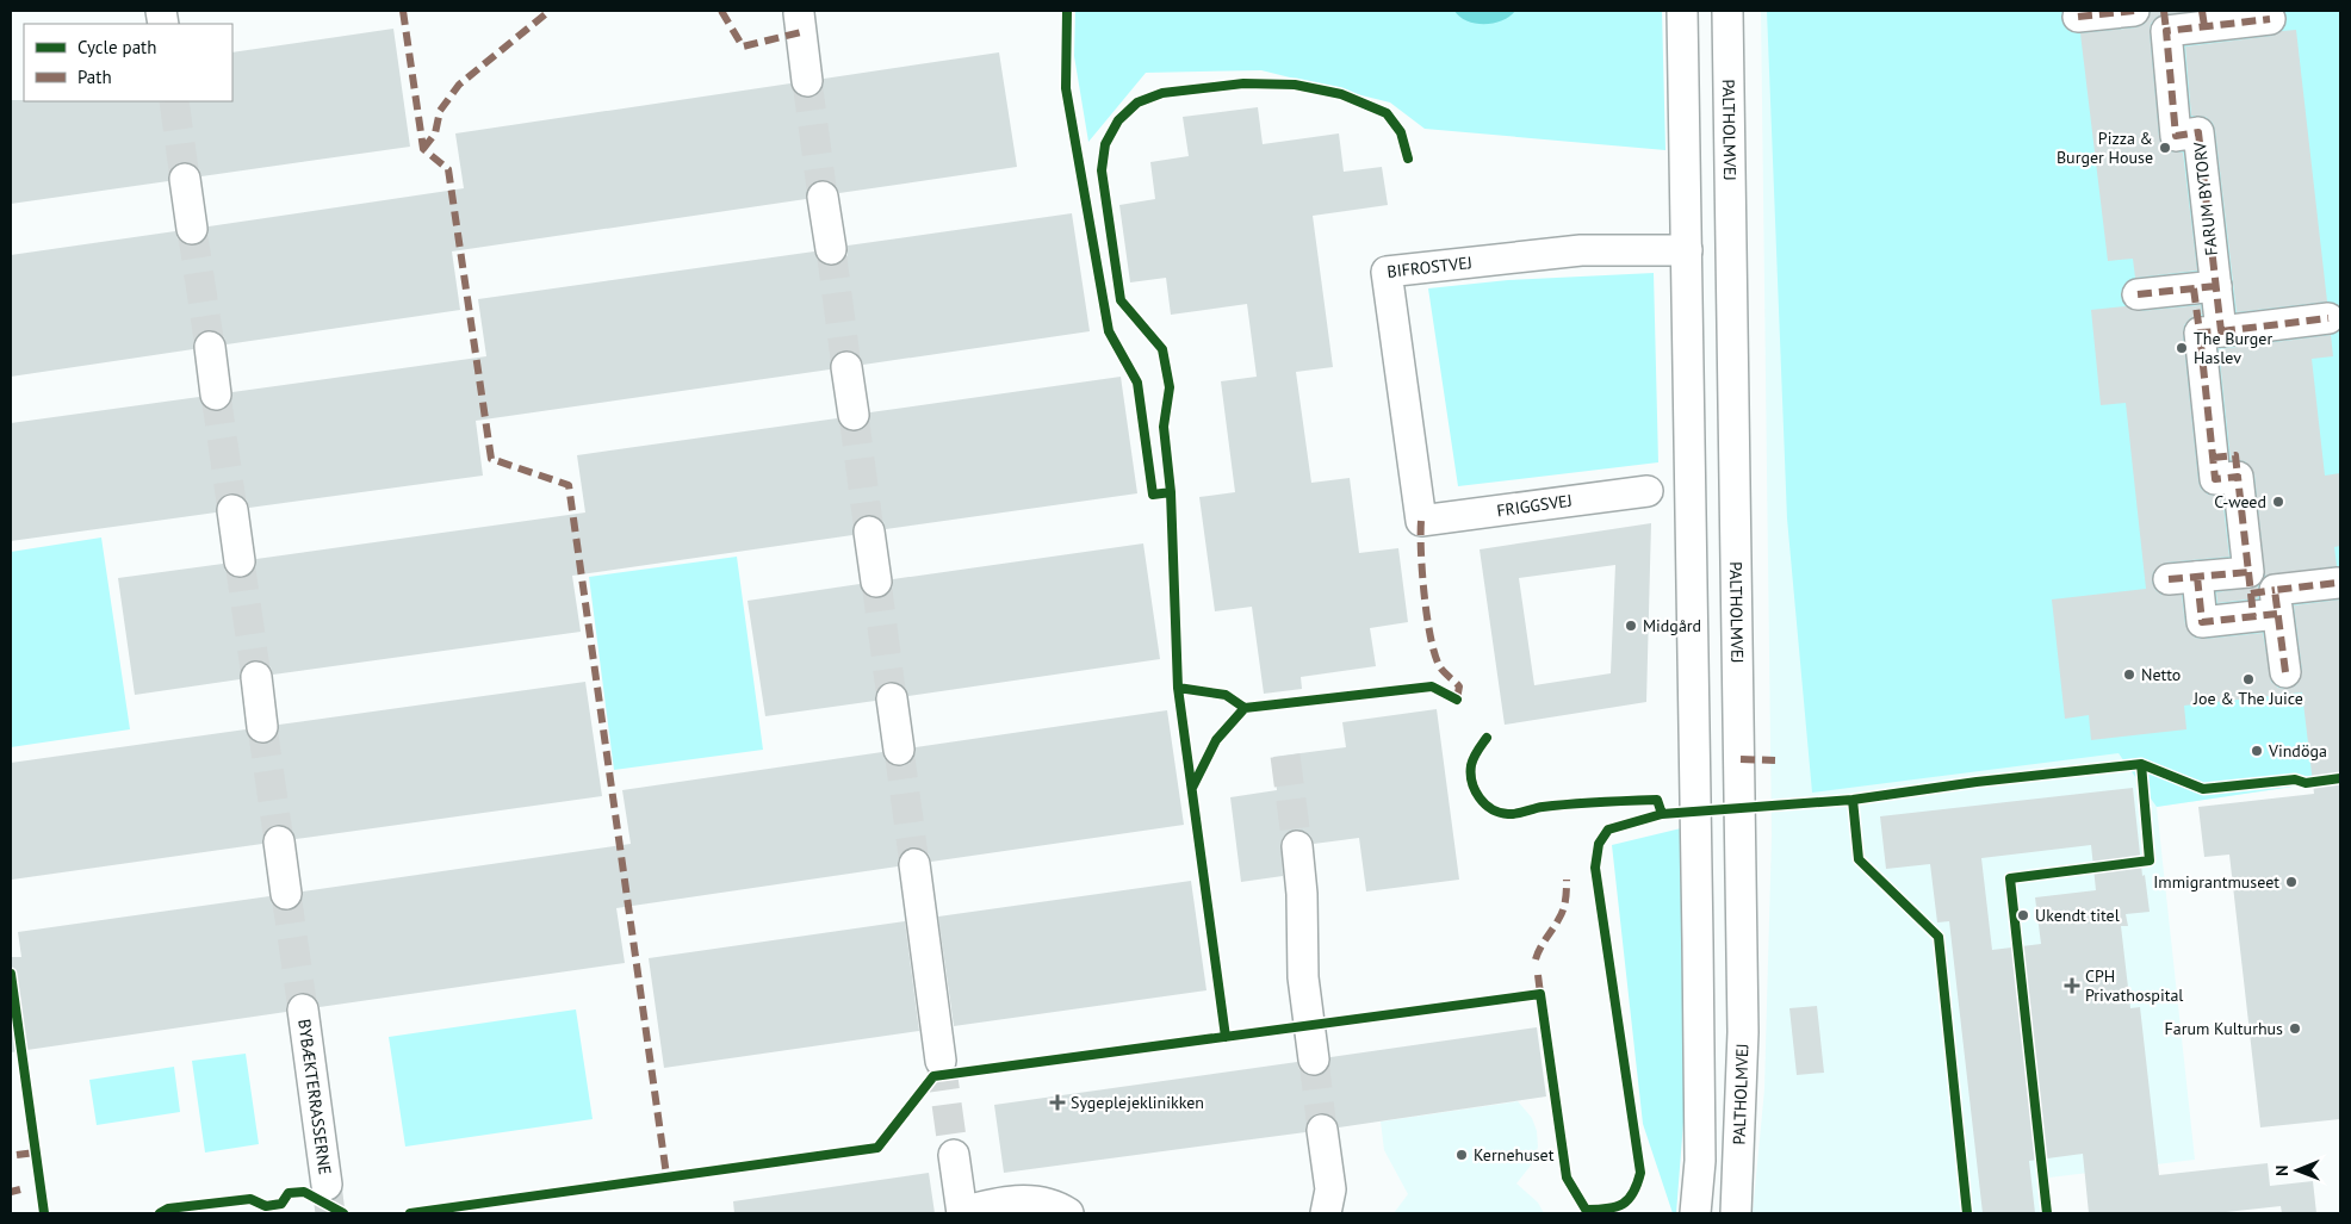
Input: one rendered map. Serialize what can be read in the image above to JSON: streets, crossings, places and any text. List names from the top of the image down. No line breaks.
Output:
{"streets":{"street":["PALTHOLMVEJ","FARUM BYTORV","BIFROSTVEJ","FRIGGSVEJ","BYBÆKTERRASSERNE"]},"crossings":[["BIFROSTVEJ","FRIGGSVEJ"]],"places":{"other":["Pizza & Burger House","The Burger Haslev","C-weed","Midgård","Netto","Joe & The Juice","Vindöga","Immigrantmuseet","Ukendt titel","Farum Kulturhus","Kernehuset"],"health":["CPH Privathospital","Sygeplejeklinikken"]},"legend":["Cycle path","Path"],"north":"left"}
